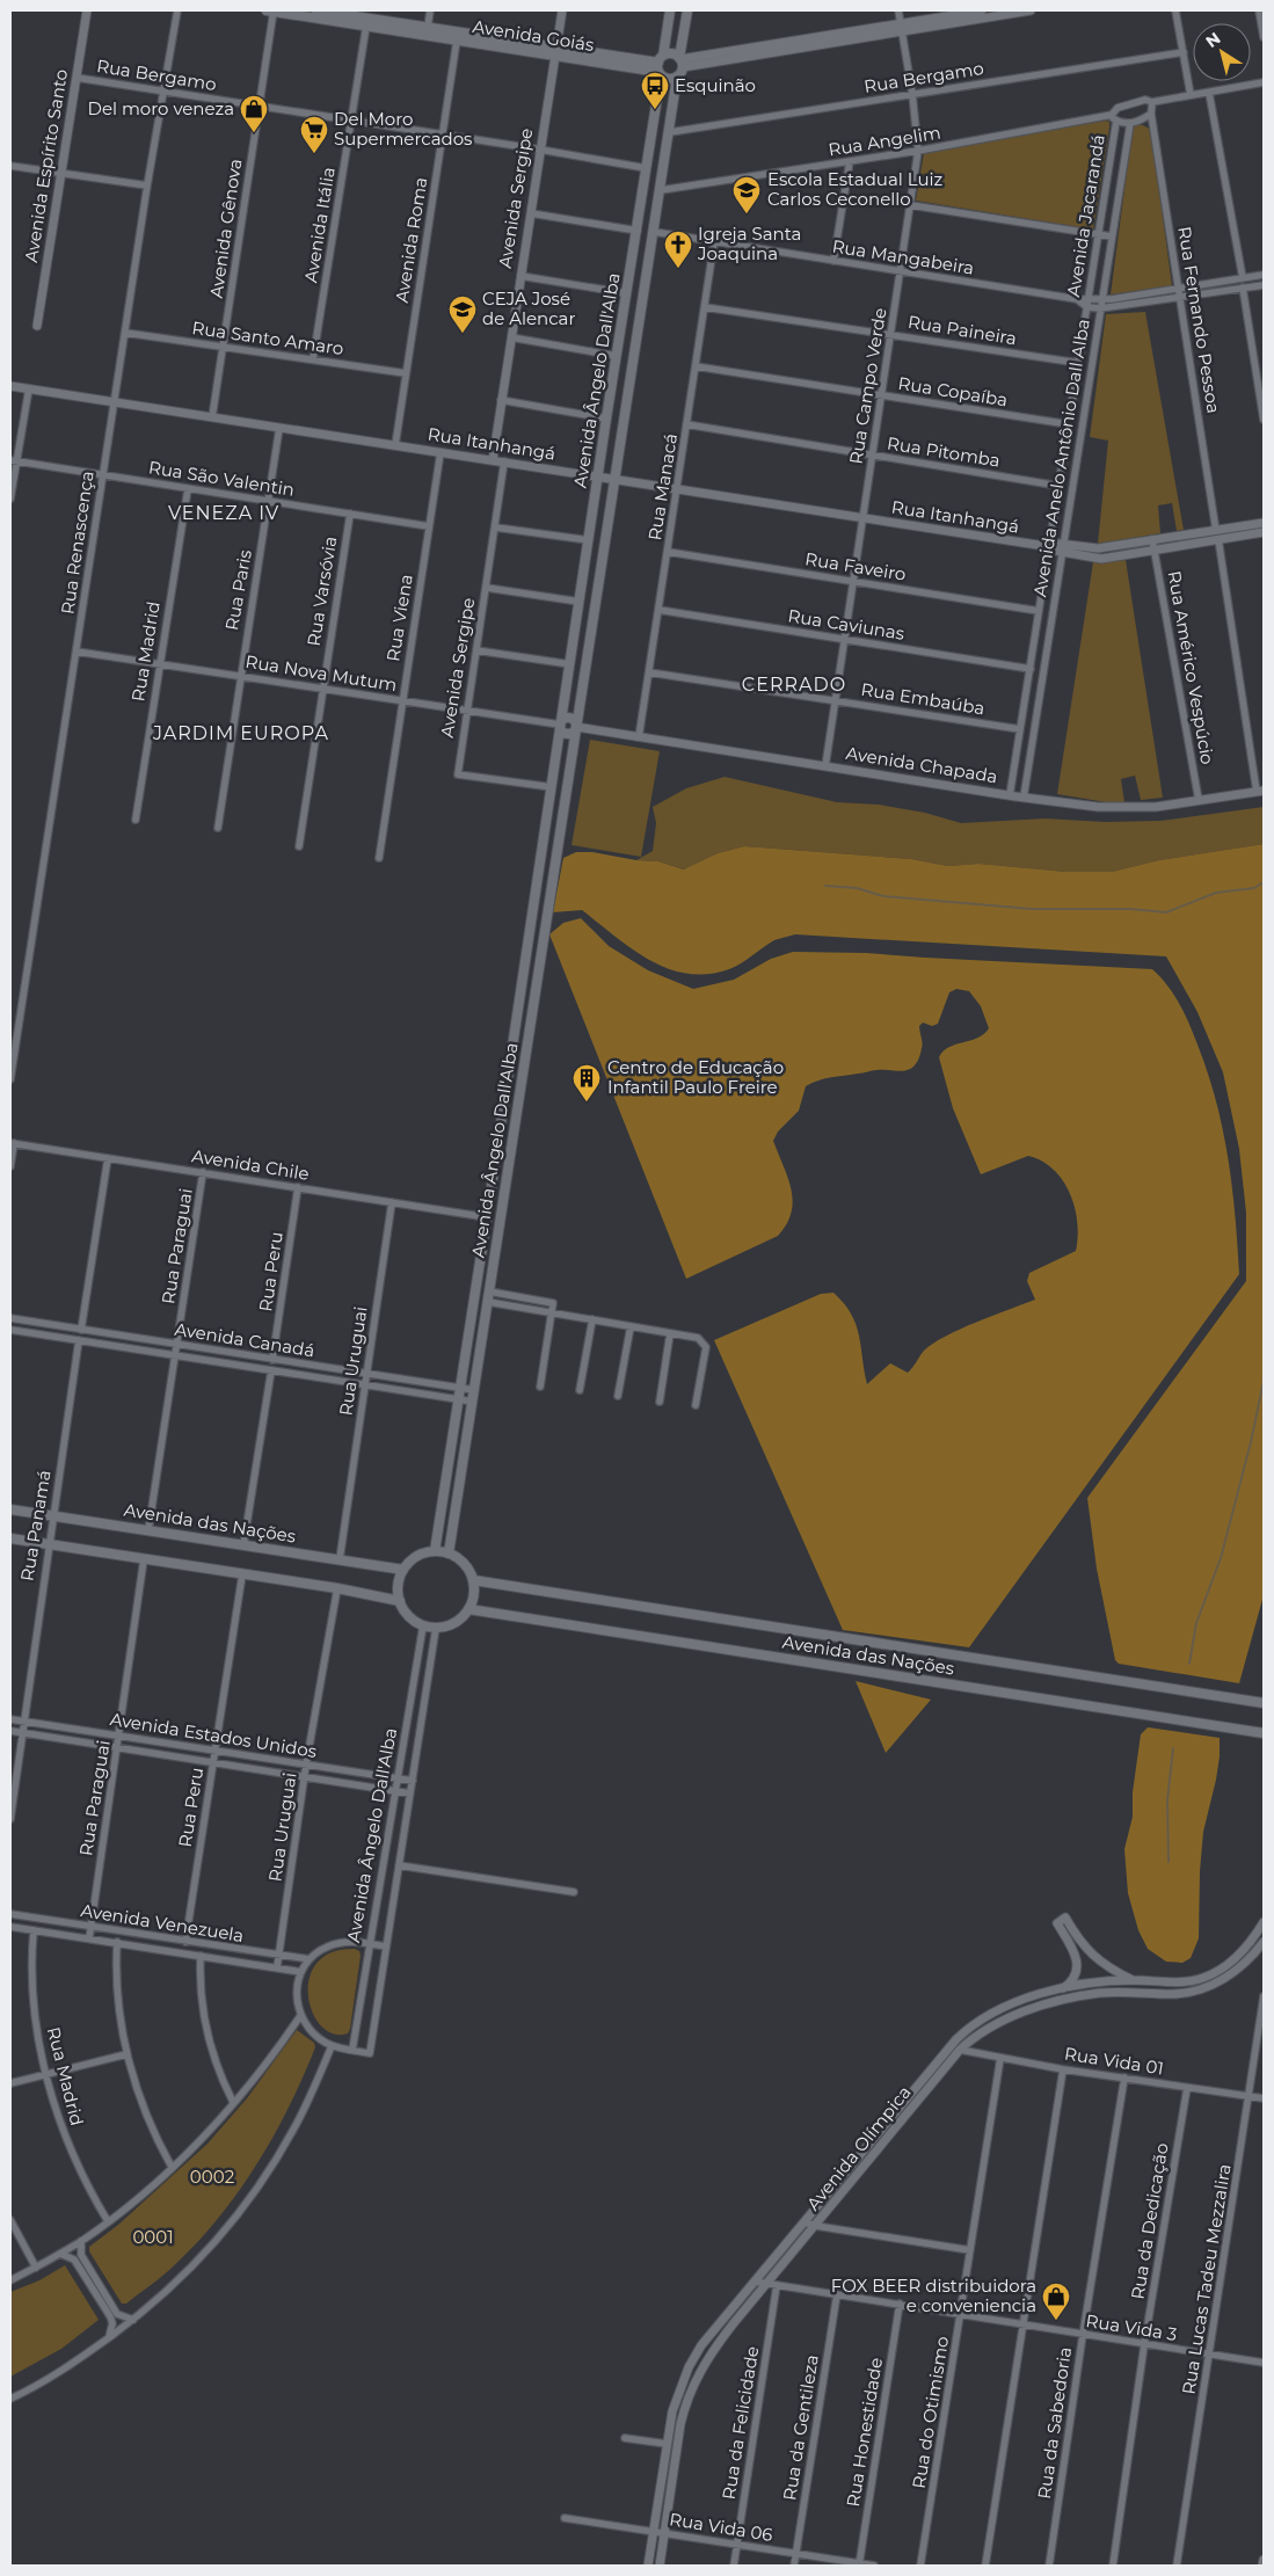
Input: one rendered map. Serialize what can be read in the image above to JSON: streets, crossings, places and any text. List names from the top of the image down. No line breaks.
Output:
{"streets":{"main road":["Avenida Goiás","Avenida Ângelo Dall'Alba","Avenida das Nações"],"street":["Rua Bergamo","Rua Angelim","Avenida Espírito Santo","Avenida Sergipe","Avenida Jacarandá","Avenida Itália","Avenida Gênova","Avenida Roma","Rua Mangabeira","Rua Fernando Pessoa","Rua Paineira","Rua Santo Amaro","Rua Campo Verde","Rua Copaíba","Rua Itanhangá","Rua Pitomba","Avenida Anelo Antônio Dall Alba","Rua São Valentin","Rua Manacá","Rua Renascença","Rua Faveiro","Rua Paris","Rua Varsóvia","Rua Viena","Rua Caviunas","Rua Madrid","Rua Américo Vespúcio","Rua Nova Mutum","Rua Embaúba","Avenida Chapada","Avenida Chile","Rua Paraguai","Rua Peru","Avenida Canadá","Rua Uruguai","Rua Panamá","Avenida Estados Unidos","Avenida Venezuela","Rua Vida 01","Avenida Olímpica","Rua da Dedicação","Rua Lucas Tadeu Mezzalira","Rua Vida 3","Rua do Otimismo","Rua da Felicidade","Rua da Sabedoria","Rua da Gentileza","Rua Honestidade","Rua Vida 06"]},"crossings":[["Avenida Goiás","Avenida Sergipe"],["Avenida Goiás","Avenida Itália"],["Avenida Goiás","Avenida Gênova"],["Avenida Goiás","Avenida Roma"],["Avenida Goiás","Avenida Ângelo Dall'Alba"],["Rua Bergamo","Avenida Espírito Santo"],["Rua Bergamo","Avenida Sergipe"],["Rua Bergamo","Avenida Itália"],["Rua Bergamo","Avenida Gênova"],["Rua Bergamo","Avenida Roma"],["Rua Bergamo","Avenida Ângelo Dall'Alba"],["Rua Bergamo","Rua Campo Verde"],["Rua Bergamo","Rua Renascença"],["Rua Angelim","Avenida Jacarandá"],["Rua Angelim","Avenida Ângelo Dall'Alba"],["Rua Angelim","Rua Campo Verde"],["Avenida Sergipe","Avenida Ângelo Dall'Alba"],["Avenida Sergipe","Rua Itanhangá"],["Avenida Sergipe","Rua Nova Mutum"],["Avenida Jacarandá","Rua Mangabeira"],["Avenida Jacarandá","Rua Paineira"],["Avenida Jacarandá","Rua Copaíba"],["Avenida Jacarandá","Rua Itanhangá"],["Avenida Jacarandá","Rua Pitomba"],["Avenida Jacarandá","Rua Faveiro"],["Avenida Jacarandá","Rua Caviunas"],["Avenida Jacarandá","Rua Embaúba"],["Avenida Jacarandá","Avenida Chapada"],["Avenida Itália","Rua Santo Amaro"],["Avenida Gênova","Rua Santo Amaro"],["Avenida Gênova","Rua Itanhangá"],["Avenida Roma","Rua Santo Amaro"],["Avenida Roma","Rua Itanhangá"],["Rua Mangabeira","Rua Fernando Pessoa"],["Rua Mangabeira","Avenida Ângelo Dall'Alba"],["Rua Mangabeira","Rua Campo Verde"],["Rua Mangabeira","Avenida Anelo Antônio Dall Alba"],["Rua Mangabeira","Rua Manacá"],["Rua Fernando Pessoa","Rua Itanhangá"],["Rua Fernando Pessoa","Avenida Chapada"],["Rua Paineira","Rua Campo Verde"],["Rua Paineira","Rua Manacá"],["Rua Santo Amaro","Rua Renascença"],["Avenida Ângelo Dall'Alba","Rua Itanhangá"],["Avenida Ângelo Dall'Alba","Rua Nova Mutum"],["Avenida Ângelo Dall'Alba","Avenida Chapada"],["Avenida Ângelo Dall'Alba","Avenida Chile"],["Avenida Ângelo Dall'Alba","Avenida Canadá"],["Avenida Ângelo Dall'Alba","Avenida das Nações"],["Avenida Ângelo Dall'Alba","Avenida Estados Unidos"],["Rua Campo Verde","Rua Copaíba"],["Rua Campo Verde","Rua Itanhangá"],["Rua Campo Verde","Rua Pitomba"],["Rua Campo Verde","Rua Faveiro"],["Rua Campo Verde","Rua Caviunas"],["Rua Campo Verde","Rua Embaúba"],["Rua Campo Verde","Avenida Chapada"],["Rua Copaíba","Rua Manacá"],["Rua Itanhangá","Avenida Anelo Antônio Dall Alba"],["Rua Itanhangá","Rua Manacá"],["Rua Itanhangá","Rua Renascença"],["Rua Itanhangá","Rua Paris"],["Rua Itanhangá","Rua Viena"],["Rua Itanhangá","Rua Américo Vespúcio"],["Rua Pitomba","Rua Manacá"],["Avenida Anelo Antônio Dall Alba","Avenida Chapada"],["Rua São Valentin","Rua Renascença"],["Rua São Valentin","Rua Paris"],["Rua São Valentin","Rua Varsóvia"],["Rua São Valentin","Rua Viena"],["Rua São Valentin","Rua Madrid"],["Rua Manacá","Rua Faveiro"],["Rua Manacá","Rua Caviunas"],["Rua Manacá","Rua Embaúba"],["Rua Manacá","Avenida Chapada"],["Rua Renascença","Rua Nova Mutum"],["Rua Paris","Rua Nova Mutum"],["Rua Varsóvia","Rua Nova Mutum"],["Rua Viena","Rua Nova Mutum"],["Rua Madrid","Rua Nova Mutum"],["Rua Madrid","Avenida Venezuela"],["Rua Américo Vespúcio","Avenida Chapada"],["Avenida Chile","Rua Paraguai"],["Avenida Chile","Rua Peru"],["Avenida Chile","Rua Uruguai"],["Rua Paraguai","Avenida Canadá"],["Rua Paraguai","Avenida das Nações"],["Rua Paraguai","Avenida Estados Unidos"],["Rua Paraguai","Avenida Venezuela"],["Rua Peru","Avenida Canadá"],["Rua Peru","Avenida Estados Unidos"],["Rua Peru","Avenida Venezuela"],["Avenida Canadá","Rua Uruguai"],["Avenida Canadá","Rua Panamá"],["Rua Uruguai","Avenida das Nações"],["Rua Uruguai","Avenida Estados Unidos"],["Rua Uruguai","Avenida Venezuela"],["Avenida das Nações","Rua Panamá"],["Rua Panamá","Avenida Estados Unidos"],["Rua Vida 01","Avenida Olímpica"],["Rua Vida 01","Rua da Dedicação"],["Rua Vida 01","Rua Lucas Tadeu Mezzalira"],["Rua Vida 01","Rua do Otimismo"],["Rua Vida 01","Rua da Sabedoria"],["Avenida Olímpica","Rua Vida 3"],["Avenida Olímpica","Rua Vida 06"],["Rua da Dedicação","Rua Vida 3"],["Rua Lucas Tadeu Mezzalira","Rua Vida 3"],["Rua Vida 3","Rua do Otimismo"],["Rua Vida 3","Rua da Felicidade"],["Rua Vida 3","Rua da Sabedoria"],["Rua Vida 3","Rua da Gentileza"],["Rua Vida 3","Rua Honestidade"],["Rua da Felicidade","Rua Vida 06"],["Rua da Gentileza","Rua Vida 06"],["Rua Honestidade","Rua Vida 06"]],"districts":["VENEZA IV","CERRADO","JARDIM EUROPA"],"parks":["0002","0001"],"places":{"bus stop":["Esquinão"],"shop":["Del moro veneza","FOX BEER distribuidora e conveniencia"],"supermarket":["Del Moro Supermercados"],"school or university":["Escola Estadual Luiz Carlos Ceconello","CEJA José de Alencar"],"church":["Igreja Santa Joaquina"],"building":["Centro de Educação Infantil Paulo Freire"]},"north":"top left"}
